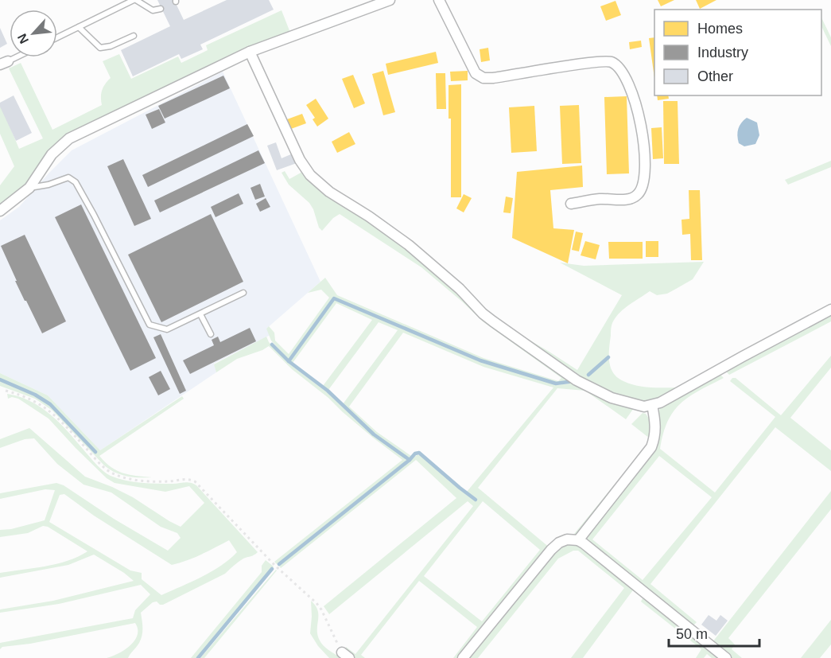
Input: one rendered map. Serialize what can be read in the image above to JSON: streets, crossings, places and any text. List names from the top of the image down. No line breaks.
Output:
{"legend":["Homes","Industry","Other"],"scale_bar":"50 m","north":"bottom left"}
